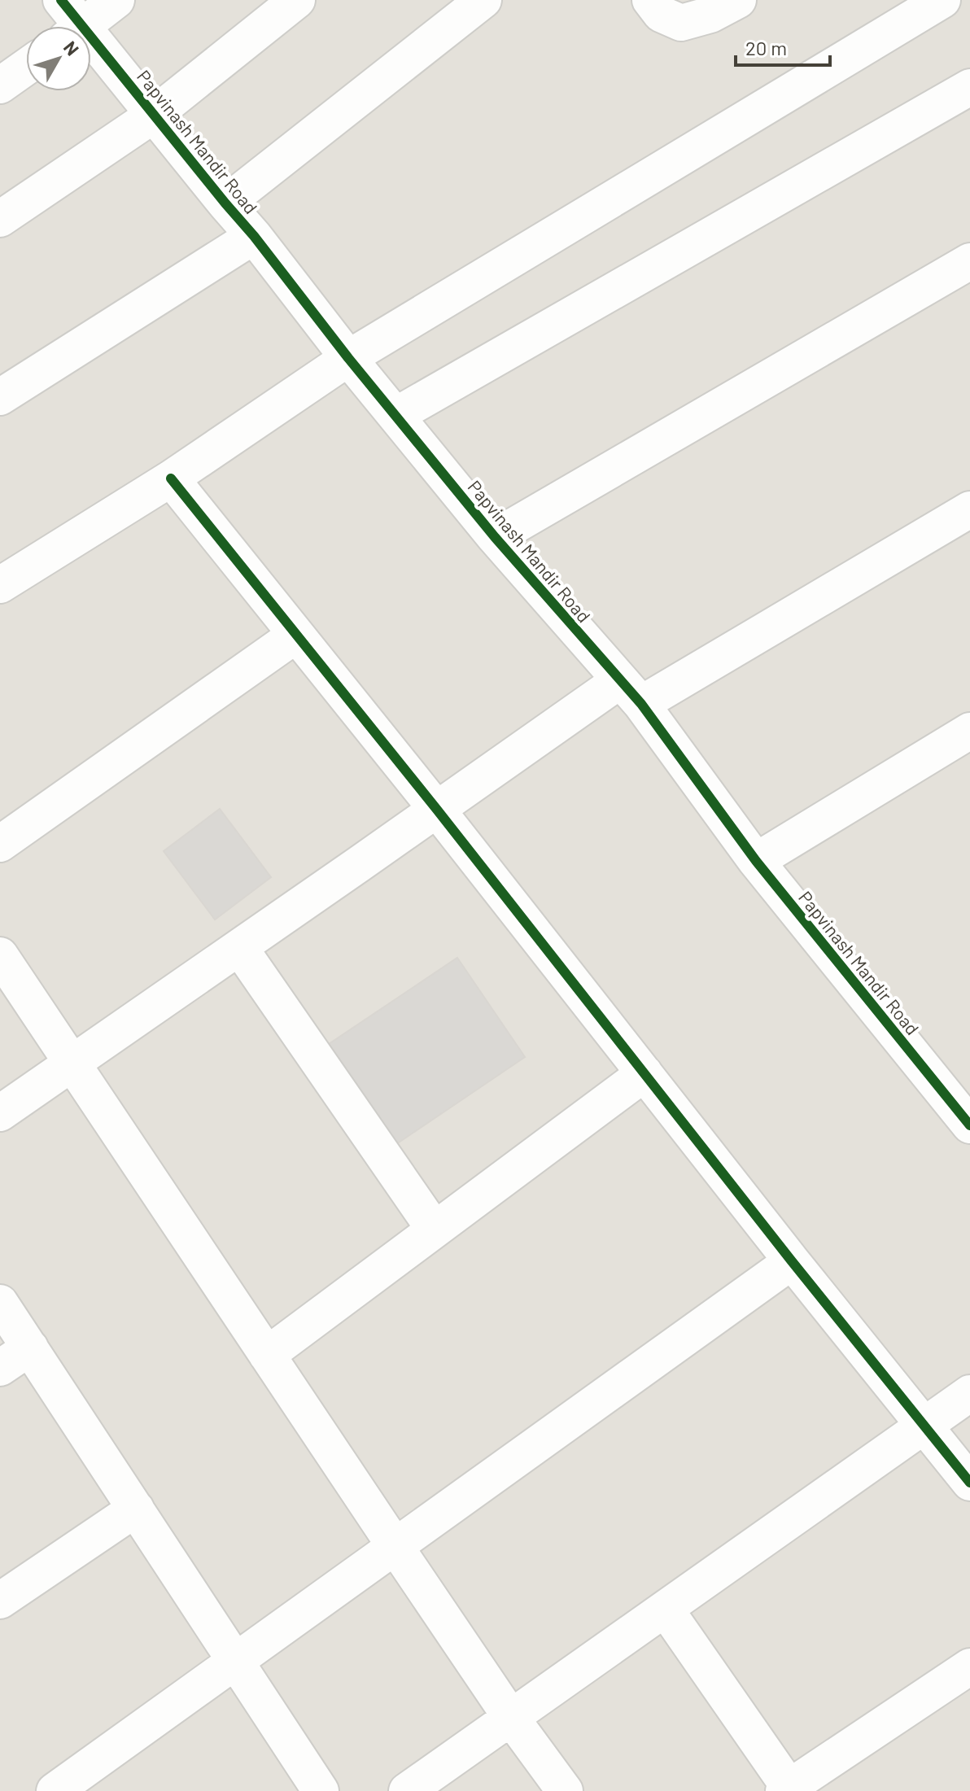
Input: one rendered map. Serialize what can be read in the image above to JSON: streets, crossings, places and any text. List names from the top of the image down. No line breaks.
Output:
{"streets":{"street":["Papvinash Mandir Road"]},"scale_bar":"20 m","north":"top right"}
